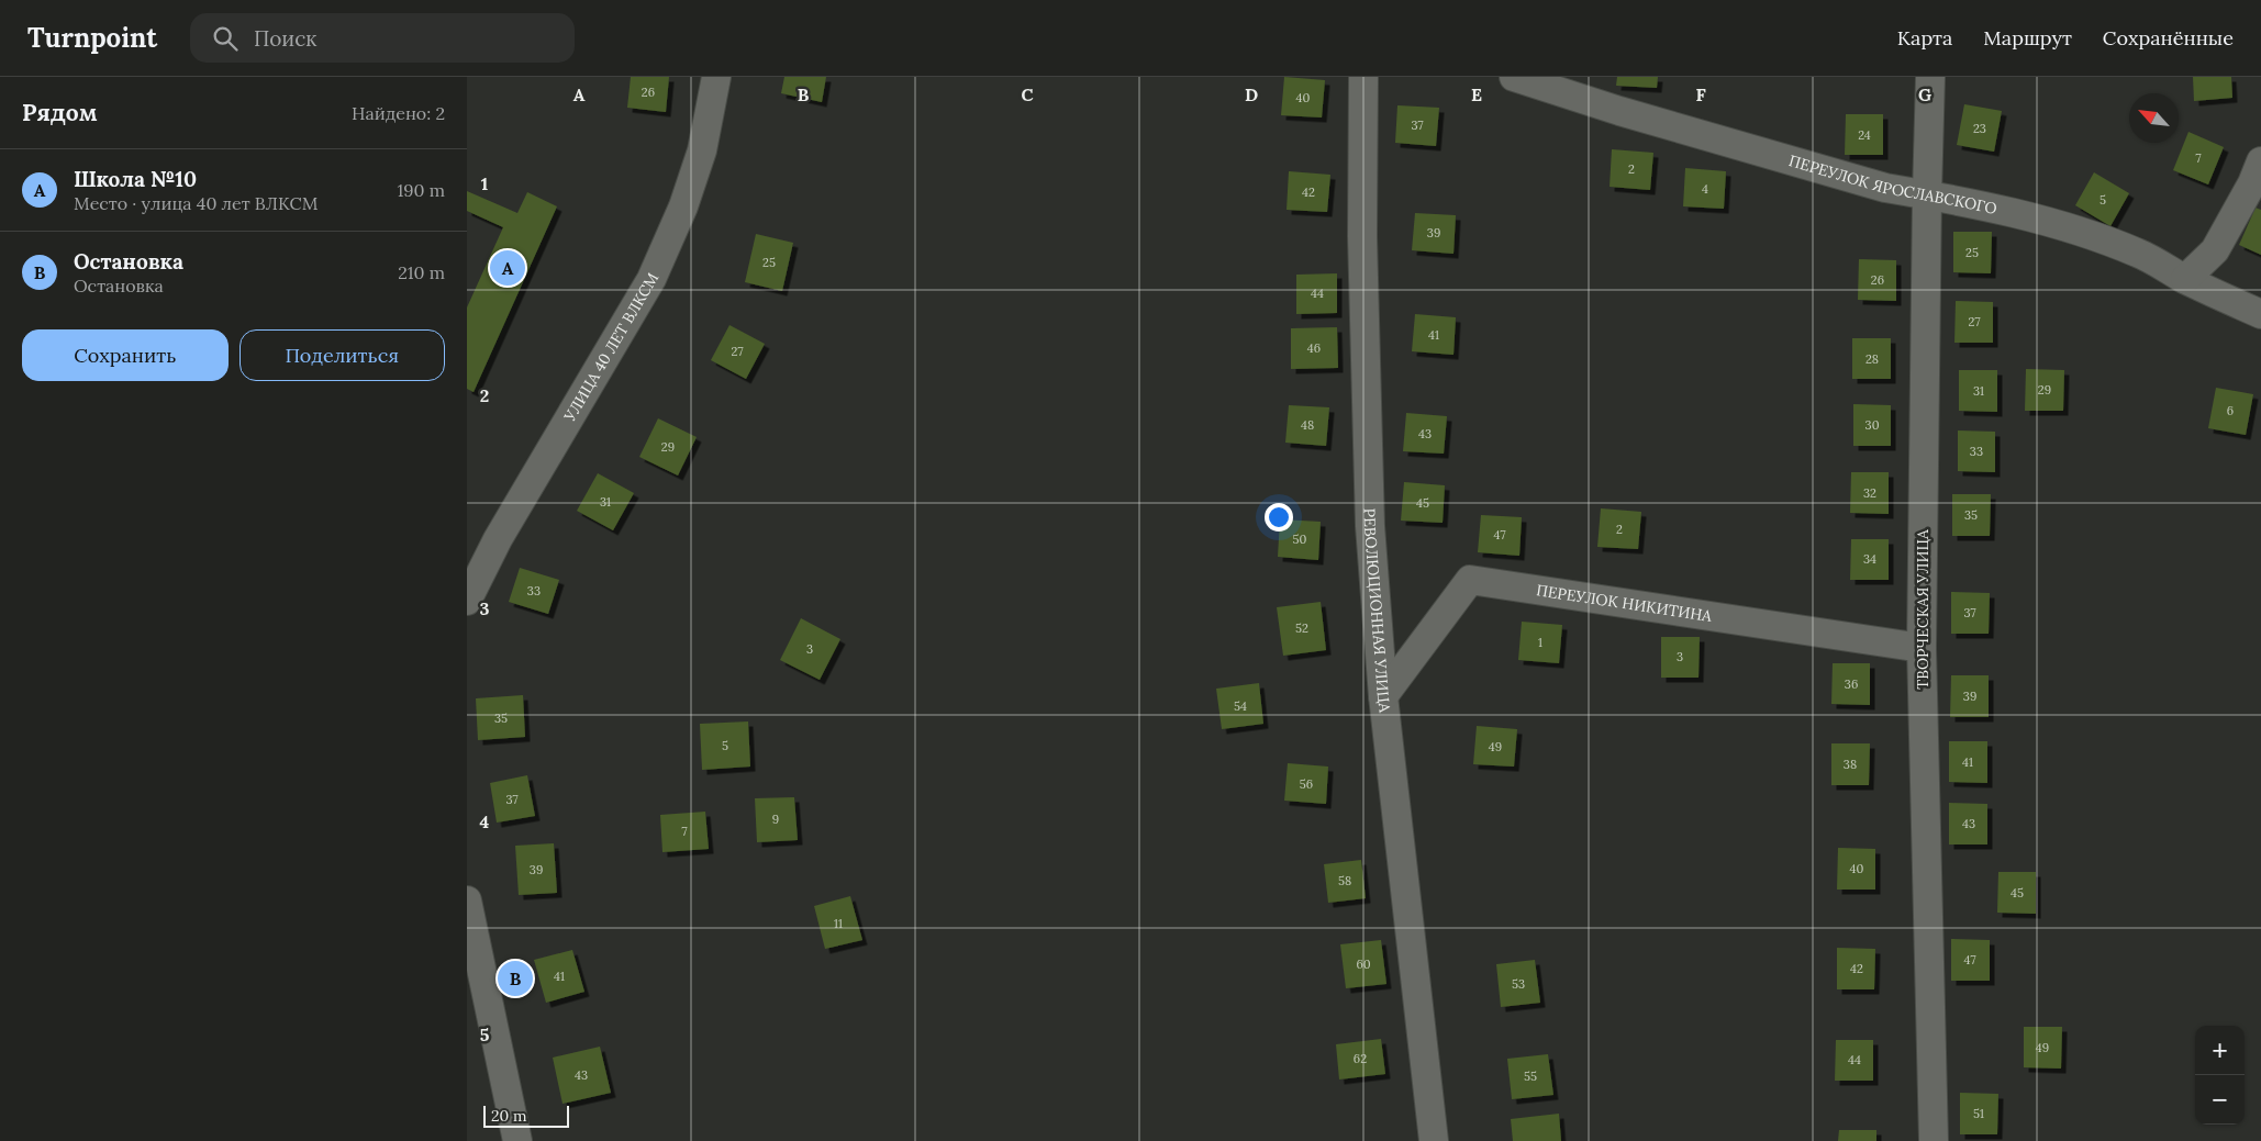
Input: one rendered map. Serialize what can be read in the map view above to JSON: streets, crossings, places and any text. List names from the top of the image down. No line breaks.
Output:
{"streets":{"street":["ПЕРЕУЛОК ЯРОСЛАВСКОГО","УЛИЦА 40 ЛЕТ ВЛКСМ","ПЕРЕУЛОК НИКИТИНА","ТВОРЧЕСКАЯ УЛИЦА","РЕВОЛЮЦИОННАЯ УЛИЦА"]},"crossings":[["ПЕРЕУЛОК ЯРОСЛАВСКОГО","ТВОРЧЕСКАЯ УЛИЦА"],["ПЕРЕУЛОК НИКИТИНА","ТВОРЧЕСКАЯ УЛИЦА"],["ПЕРЕУЛОК НИКИТИНА","РЕВОЛЮЦИОННАЯ УЛИЦА"]],"house_numbers":["26","40","37","23","24","7","2","4","42","5","39","25","25","26","44","27","41","46","27","28","29","31","6","48","30","43","29","33","32","31","45","35","2","47","50","34","33","37","52","1","3","3","36","39","54","35","5","49","41","38","56","37","9","43","7","40","39","58","45","11","47","60","42","41","53","49","62","44","43","55","51"],"scale_bar":"20 m","north":"top left","page":{"header":"Turnpoint","search":"Поиск","nav":["Карта","Маршрут","Сохранённые"],"heading":["Рядом","Найдено: 2"],"list":[{"mark":"A","name":"Школа №10","note":"Место · улица 40 лет ВЛКСМ","value":"190 m"},{"mark":"B","name":"Остановка","note":"Остановка","value":"210 m"}],"pins":["A","B"],"buttons":["Сохранить","Поделиться"],"map_buttons":["+","−"],"scale":"20 m"},"grid":{"columns":["A","B","C","D","E","F","G"],"rows":["1","2","3","4","5"]}}
